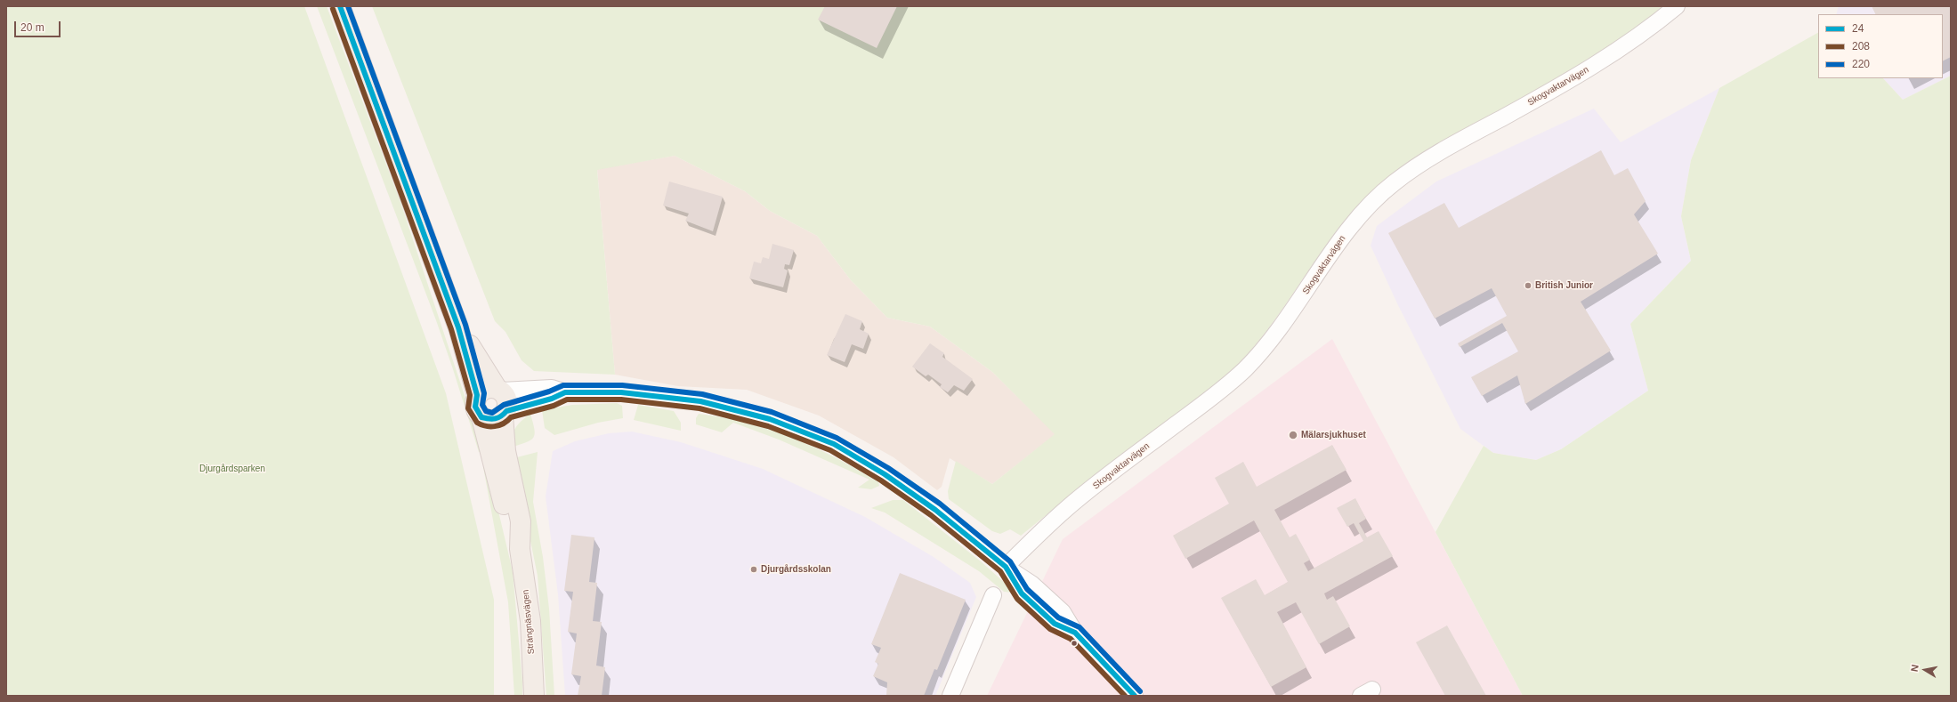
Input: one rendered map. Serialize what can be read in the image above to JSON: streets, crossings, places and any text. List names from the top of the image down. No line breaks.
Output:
{"streets":{"main road":["Strängnäsvägen"],"street":["Skogvaktarvägen"]},"parks":["Djurgårdsparken"],"places":["British Junior","Mälarsjukhuset","Djurgårdsskolan"],"lines":["transit line 24","transit line 220","transit line 208"],"legend":["24","208","220"],"scale_bar":"20 m","north":"left"}
